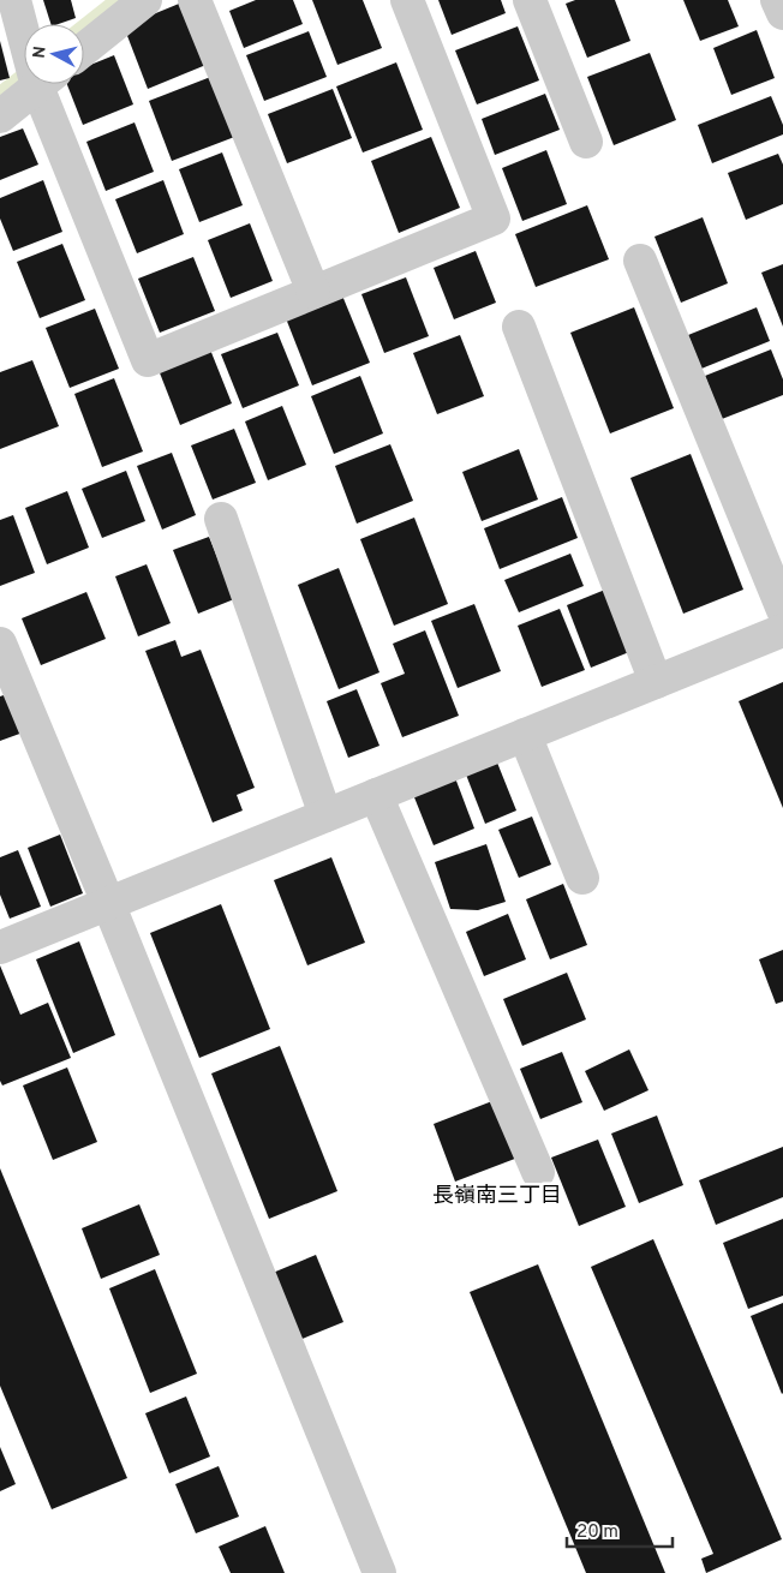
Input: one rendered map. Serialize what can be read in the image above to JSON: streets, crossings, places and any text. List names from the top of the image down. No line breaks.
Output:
{"districts":["長嶺南三丁目"],"scale_bar":"20 m","north":"left"}
